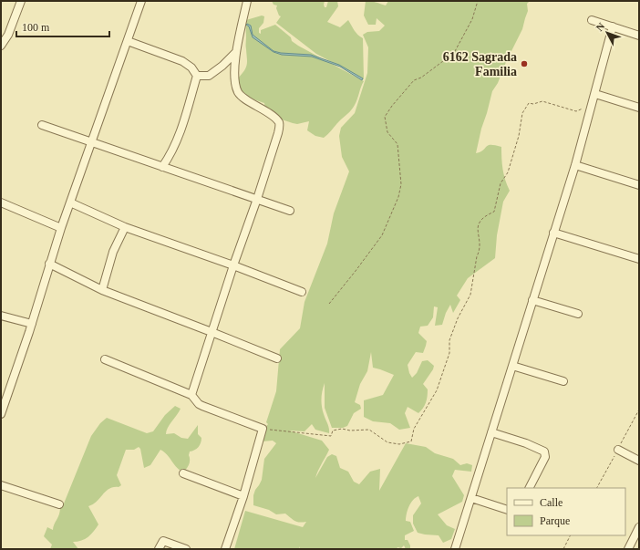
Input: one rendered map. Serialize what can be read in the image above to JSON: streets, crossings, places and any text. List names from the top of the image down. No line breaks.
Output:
{"places":["6162 Sagrada Familia"],"legend":["Calle","Parque"],"scale_bar":"100 m","north":"top left"}
